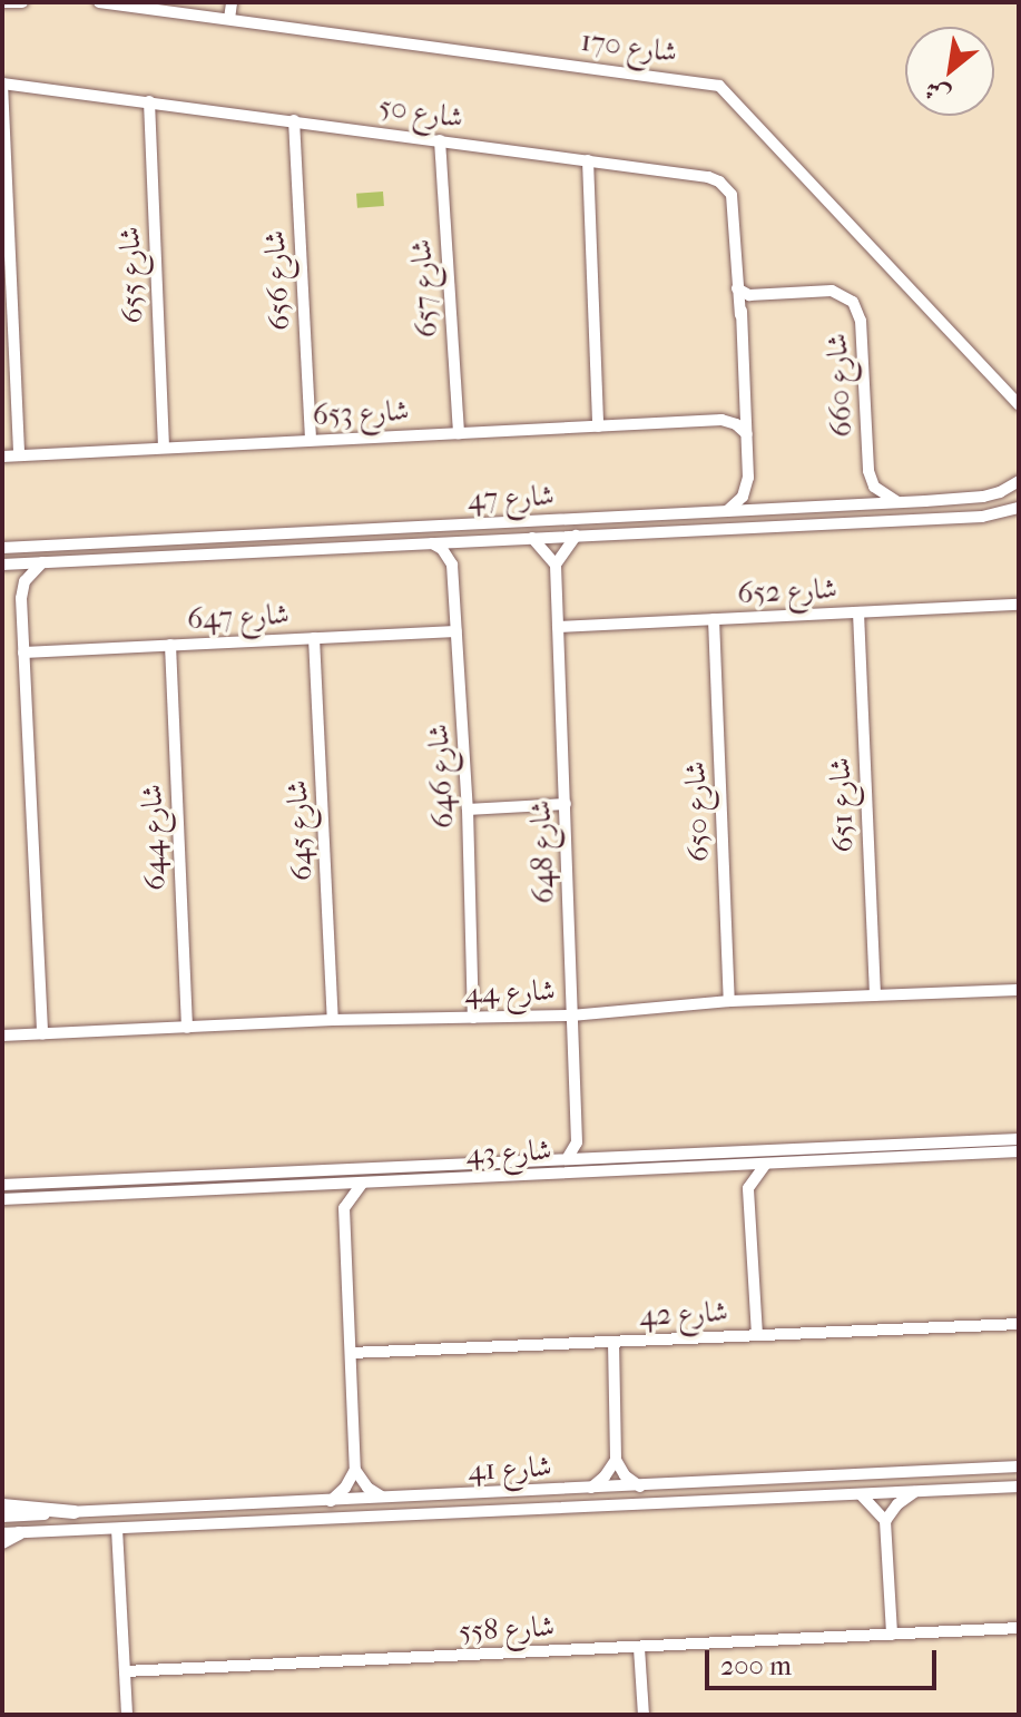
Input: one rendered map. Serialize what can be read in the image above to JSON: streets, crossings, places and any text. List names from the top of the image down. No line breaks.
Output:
{"streets":{"street":["شارع 170","شارع 50","شارع 655","شارع 656","شارع 657","شارع 660","شارع 653","شارع 47","شارع 652","شارع 647","شارع 646","شارع 651","شارع 650","شارع 645","شارع 644","شارع 648","شارع 44","شارع 43","شارع 42","شارع 41","شارع 558"]},"crossings":[["شارع 50","شارع 655"],["شارع 50","شارع 656"],["شارع 50","شارع 657"],["شارع 50","شارع 47"],["شارع 655","شارع 653"],["شارع 656","شارع 653"],["شارع 657","شارع 653"],["شارع 660","شارع 47"],["شارع 47","شارع 646"],["شارع 652","شارع 651"],["شارع 652","شارع 650"],["شارع 652","شارع 648"],["شارع 647","شارع 646"],["شارع 647","شارع 645"],["شارع 647","شارع 644"],["شارع 646","شارع 44"],["شارع 651","شارع 44"],["شارع 650","شارع 44"],["شارع 645","شارع 44"],["شارع 644","شارع 44"],["شارع 648","شارع 44"],["شارع 648","شارع 43"]],"scale_bar":"200 m","north":"bottom left"}
